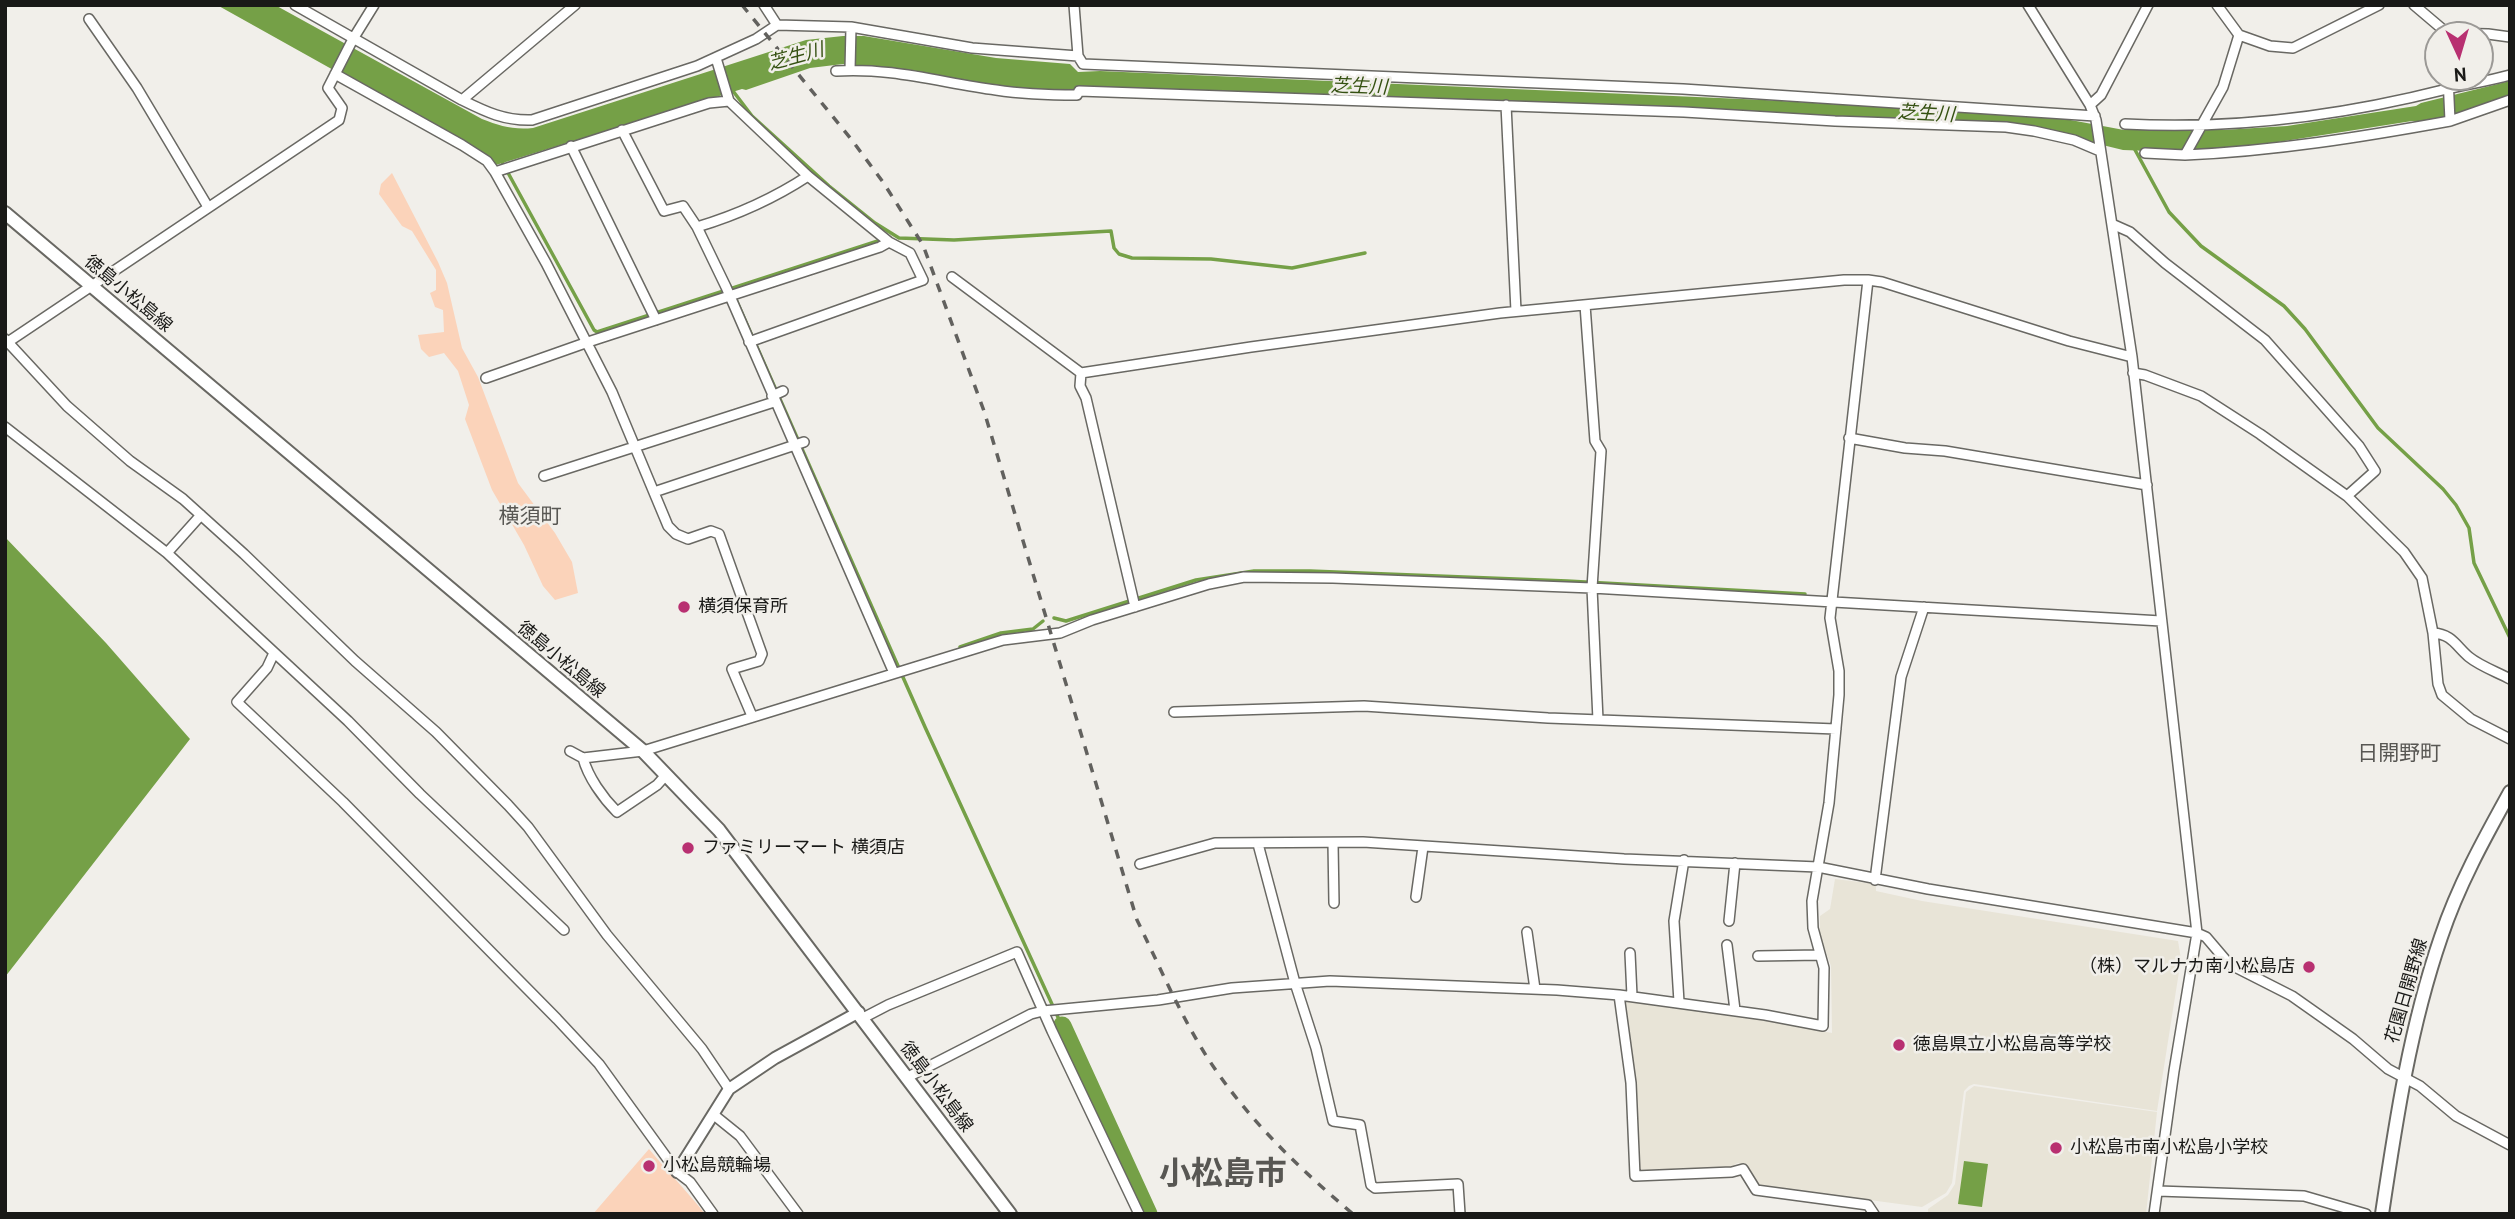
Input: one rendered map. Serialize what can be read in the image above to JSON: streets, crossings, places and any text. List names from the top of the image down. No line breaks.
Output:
{"streets":{"main road":["徳島小松島線","花園日開野線"]},"districts":["横須町","日開野町","小松島市"],"water":["芝生川"],"places":["横須保育所","ファミリーマート 横須店","（株）マルナカ南小松島店","徳島県立小松島高等学校","小松島市南小松島小学校","小松島競輪場"],"north":"bottom"}
